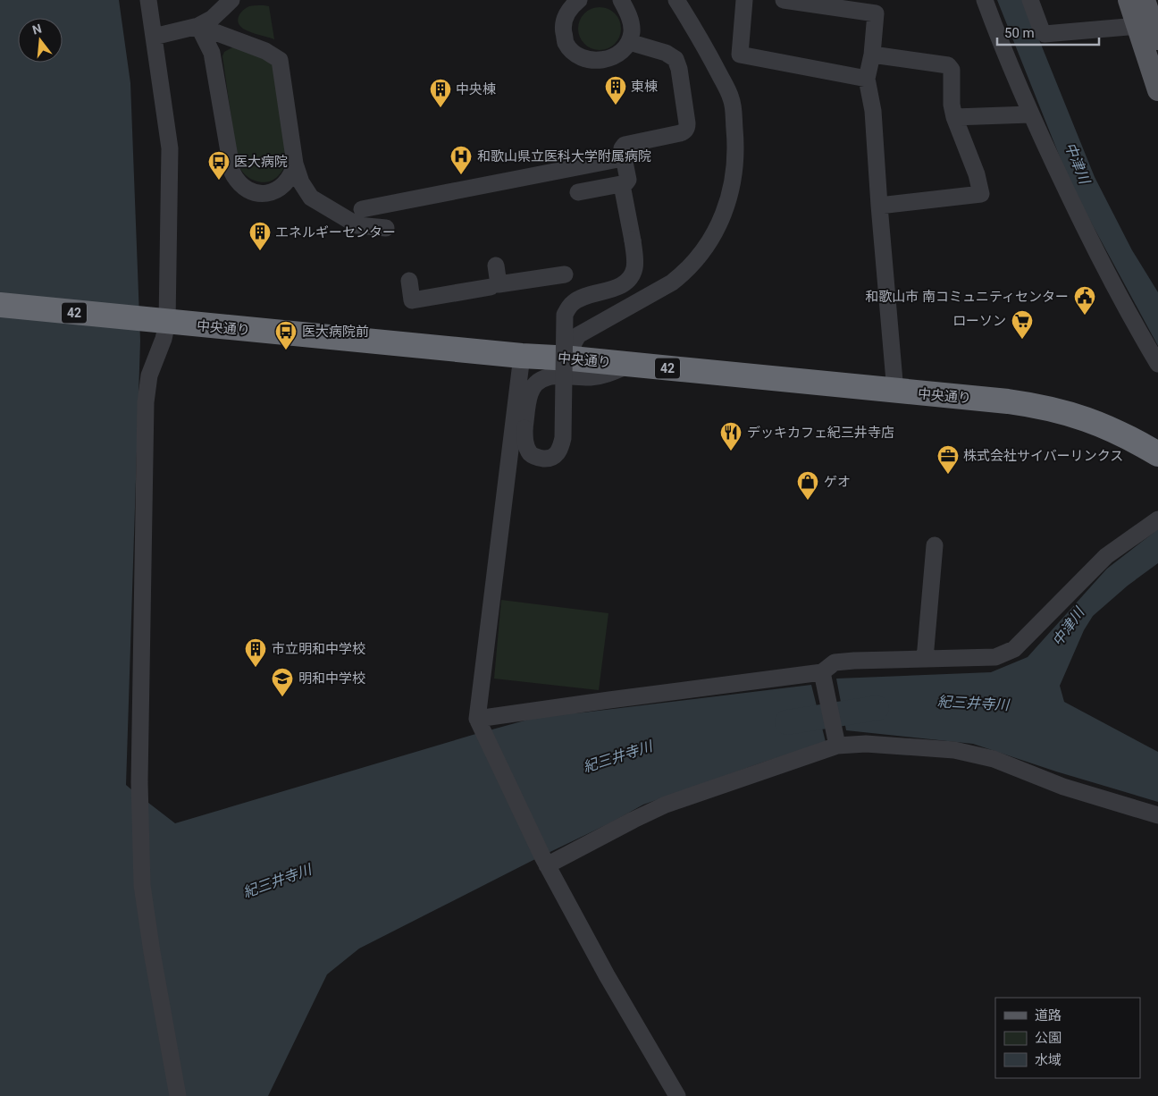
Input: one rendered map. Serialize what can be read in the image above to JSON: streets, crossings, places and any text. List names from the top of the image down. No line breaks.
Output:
{"streets":{"highway":["42","中央通り"]},"water":["中津川","紀三井寺川"],"places":{"building":["東棟","中央棟","エネルギーセンター","市立明和中学校"],"hospital":["和歌山県立医科大学附属病院"],"bus stop":["医大病院","医大病院前"],"public building":["和歌山市 南コミュニティセンター"],"supermarket":["ローソン"],"restaurant":["デッキカフェ紀三井寺店"],"office":["株式会社サイバーリンクス"],"shop":["ゲオ"],"school or university":["明和中学校"]},"legend":["道路","公園","水域"],"scale_bar":"50 m","north":"top"}
